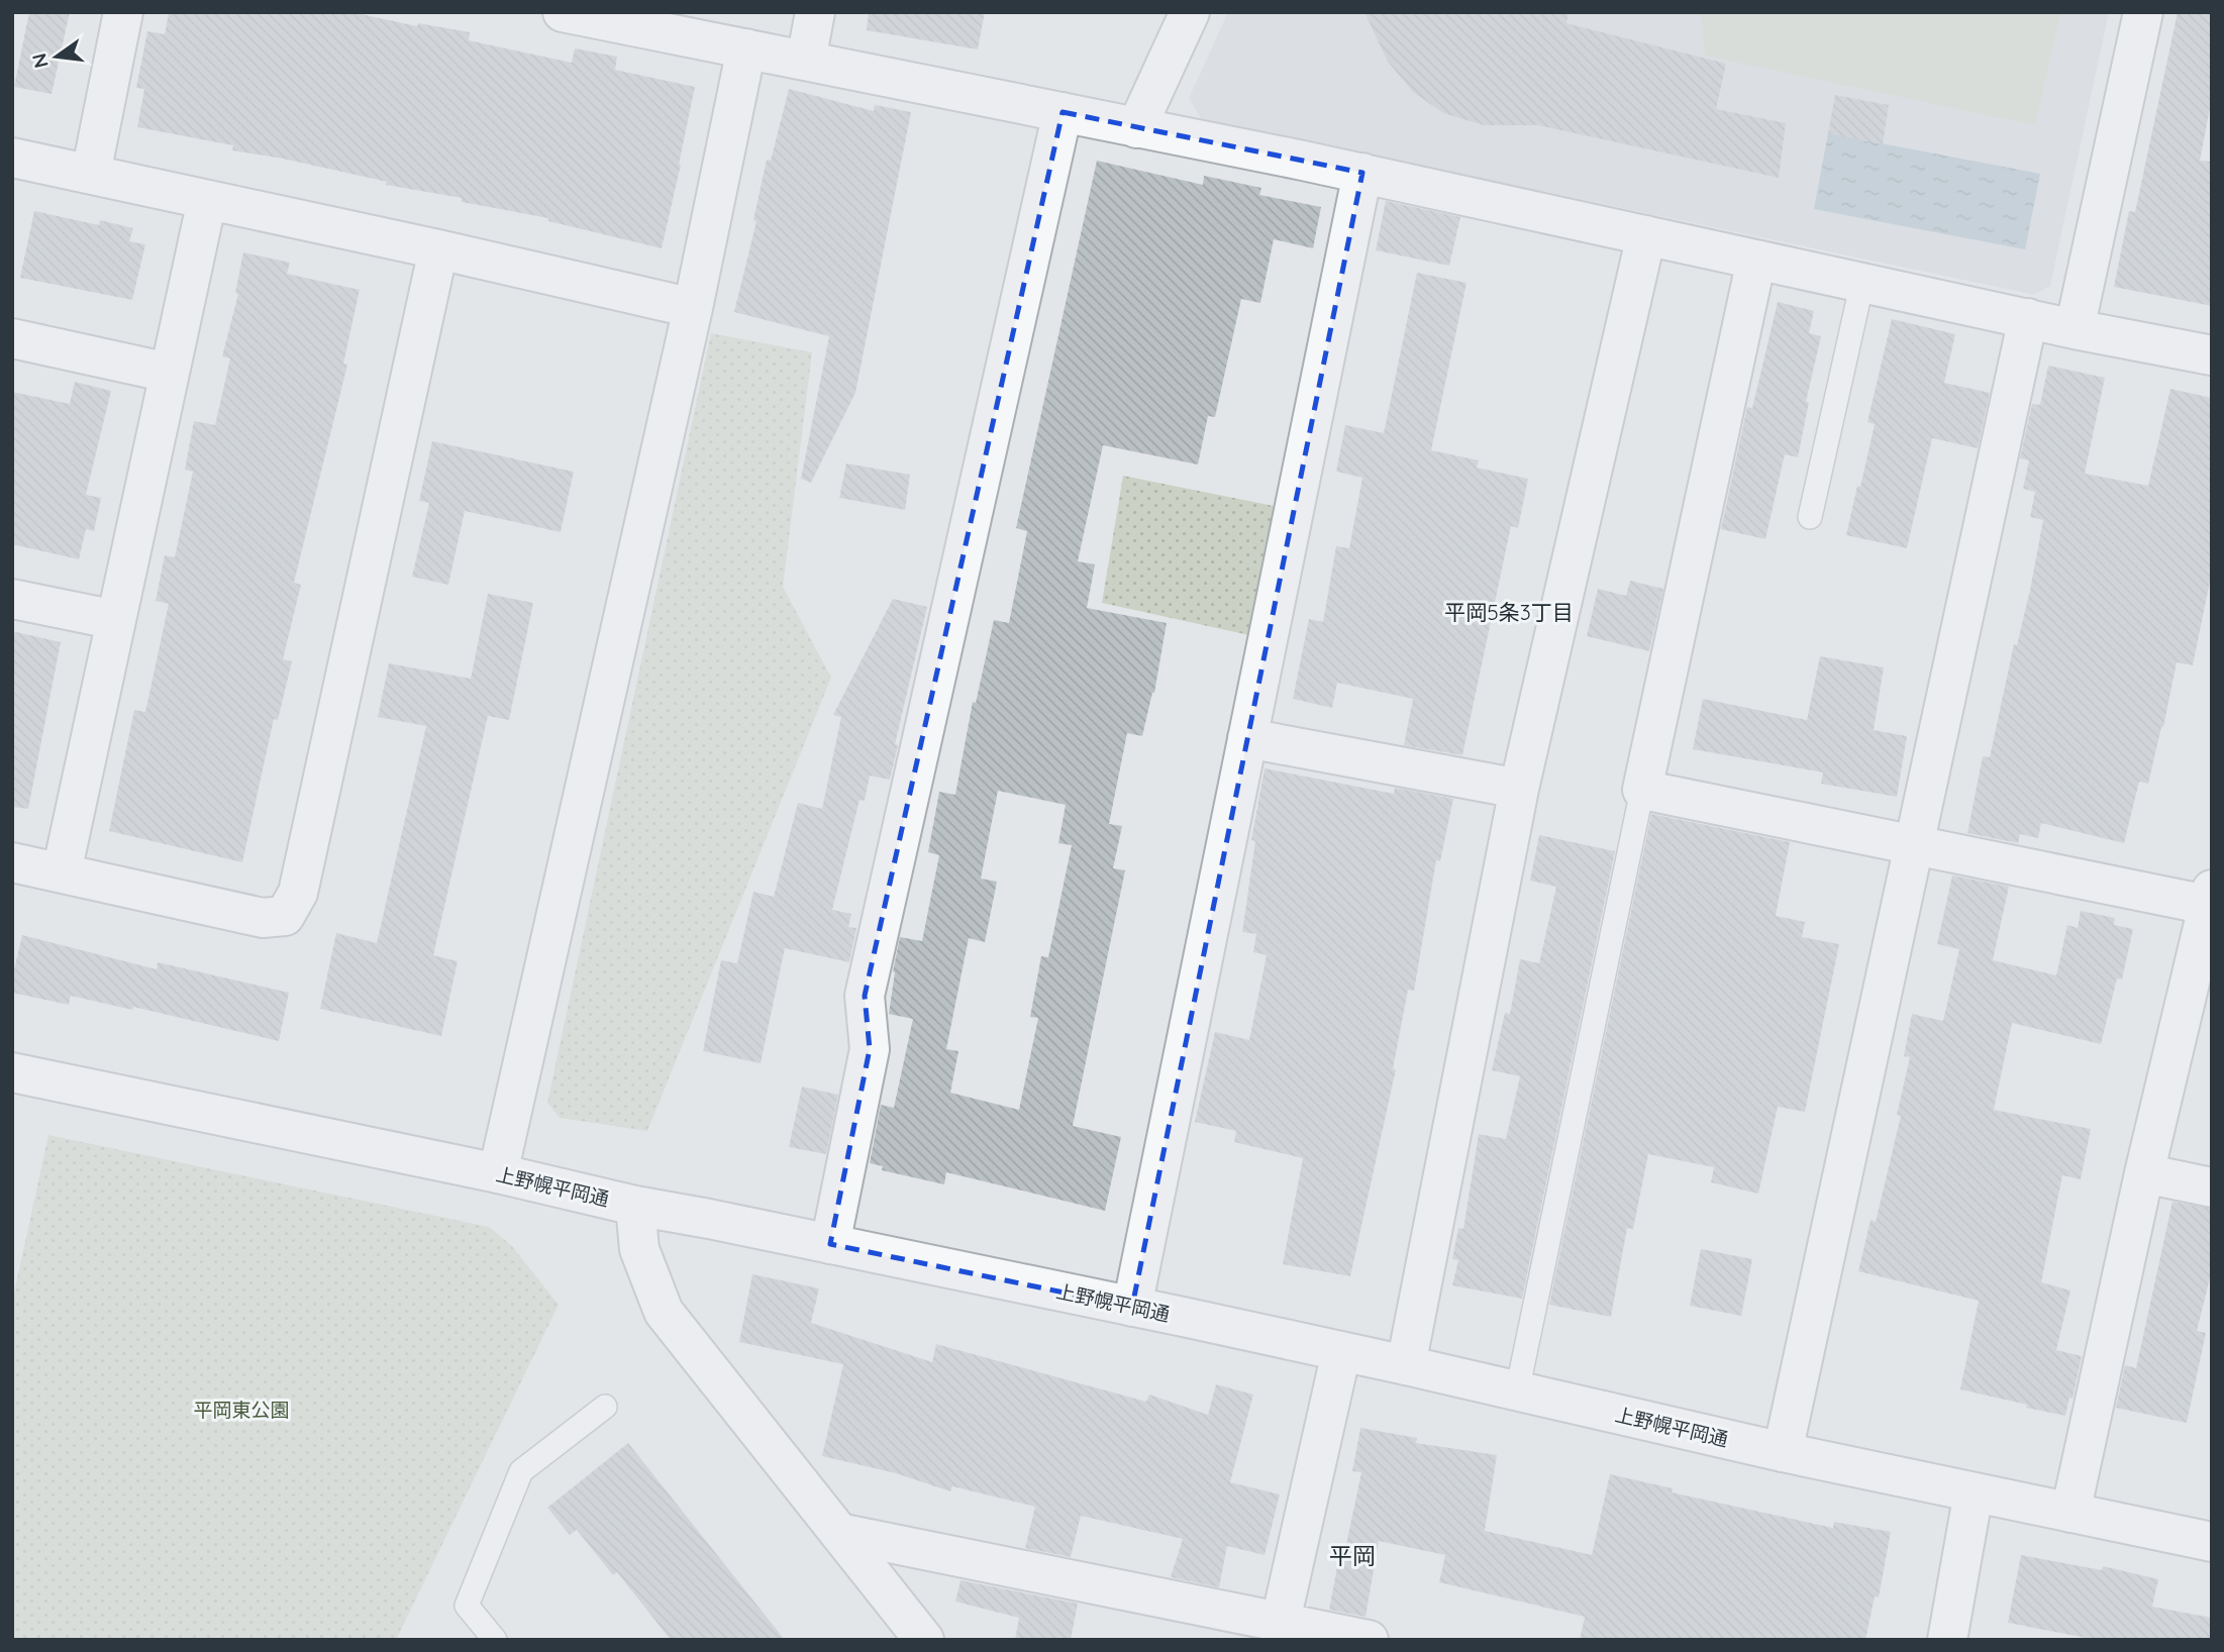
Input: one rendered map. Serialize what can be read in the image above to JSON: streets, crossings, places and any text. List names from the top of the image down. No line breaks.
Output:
{"streets":{"street":["上野幌平岡通"]},"districts":["平岡5条3丁目","平岡"],"parks":["平岡東公園"],"north":"left"}
